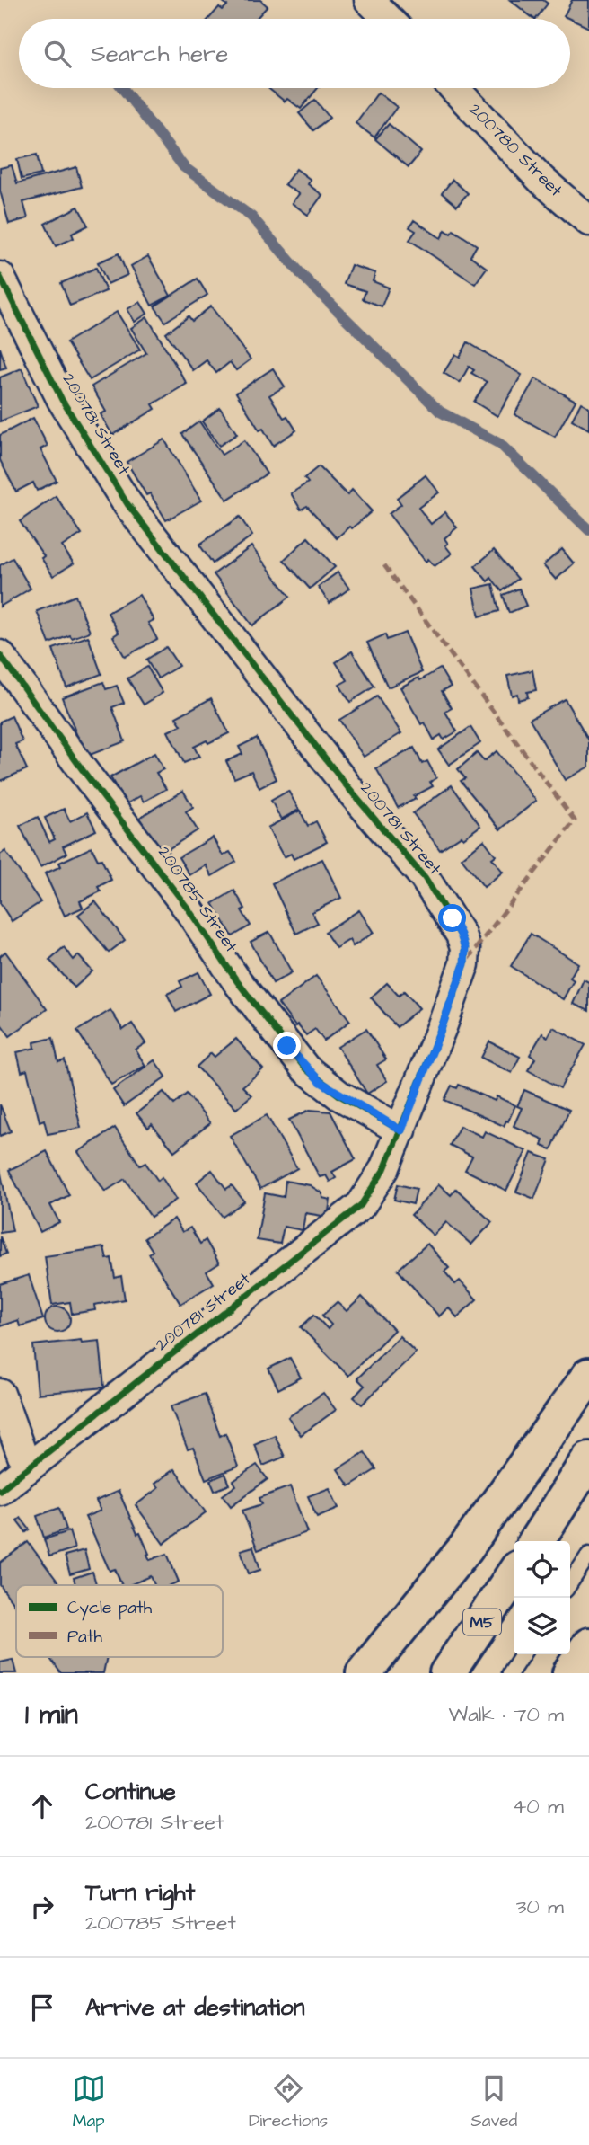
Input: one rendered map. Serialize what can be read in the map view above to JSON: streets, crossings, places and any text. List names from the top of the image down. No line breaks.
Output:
{"streets":{"main road":["M5"],"street":["200780 Street","200781 Street","200785 Street"]},"crossings":[["200781 Street","200785 Street"]],"legend":["Cycle path","Path"],"page":{"search":"Search here","heading":["1 min","Walk · 70 m"],"list":[["Continue","200781 Street","40 m"],["Turn right","200785 Street","30 m"],"Arrive at destination"],"nav":["Map","Directions","Saved"]}}
